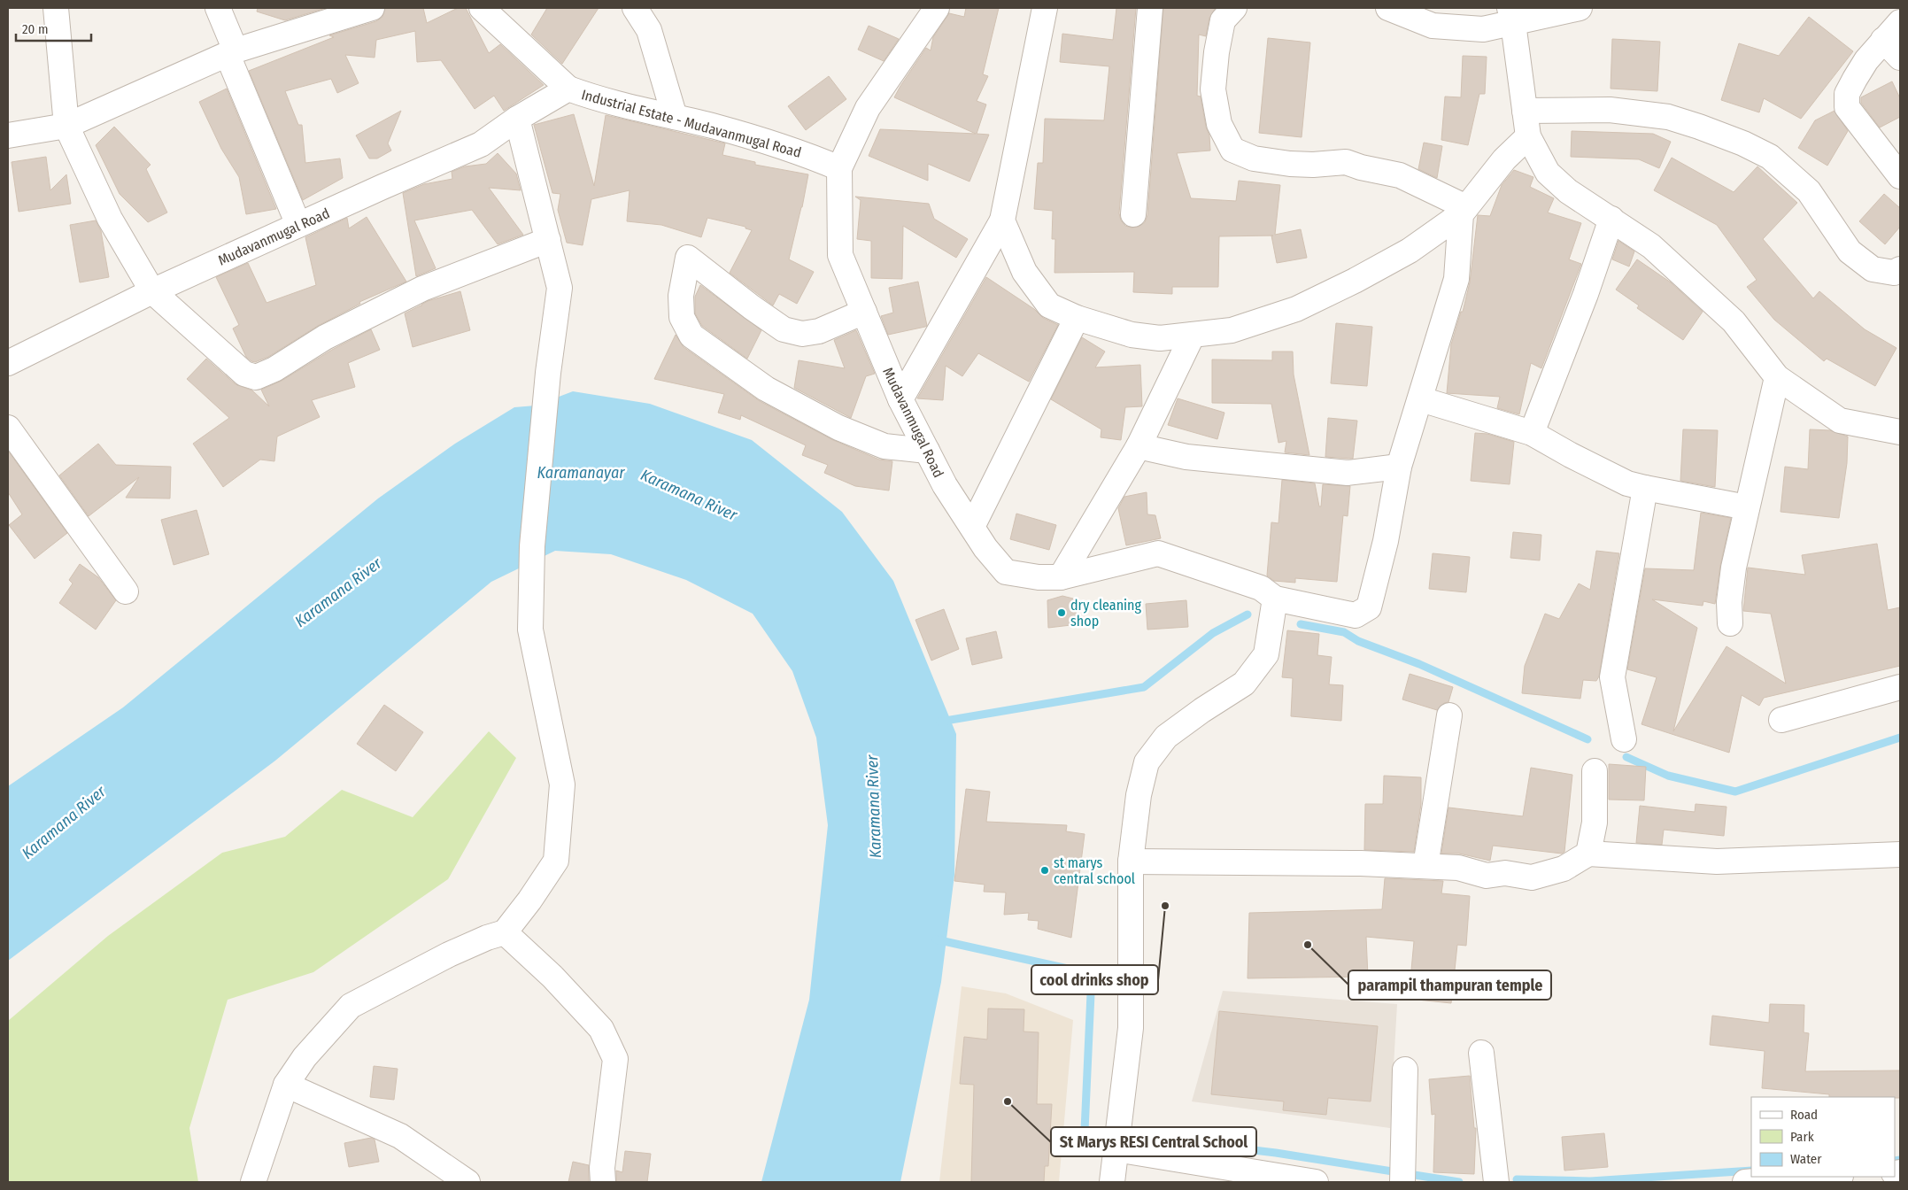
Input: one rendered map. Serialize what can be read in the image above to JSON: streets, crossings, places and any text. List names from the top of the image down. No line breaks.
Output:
{"streets":{"street":["Industrial Estate - Mudavanmugal Road","Mudavanmugal Road"]},"crossings":[["Industrial Estate - Mudavanmugal Road","Mudavanmugal Road"]],"water":["Karamanayar","Karamana River"],"places":["dry cleaning shop","st marys central school","cool drinks shop","parampil thampuran temple","St Marys RESI Central School"],"legend":["Road","Park","Water"],"scale_bar":"20 m"}
